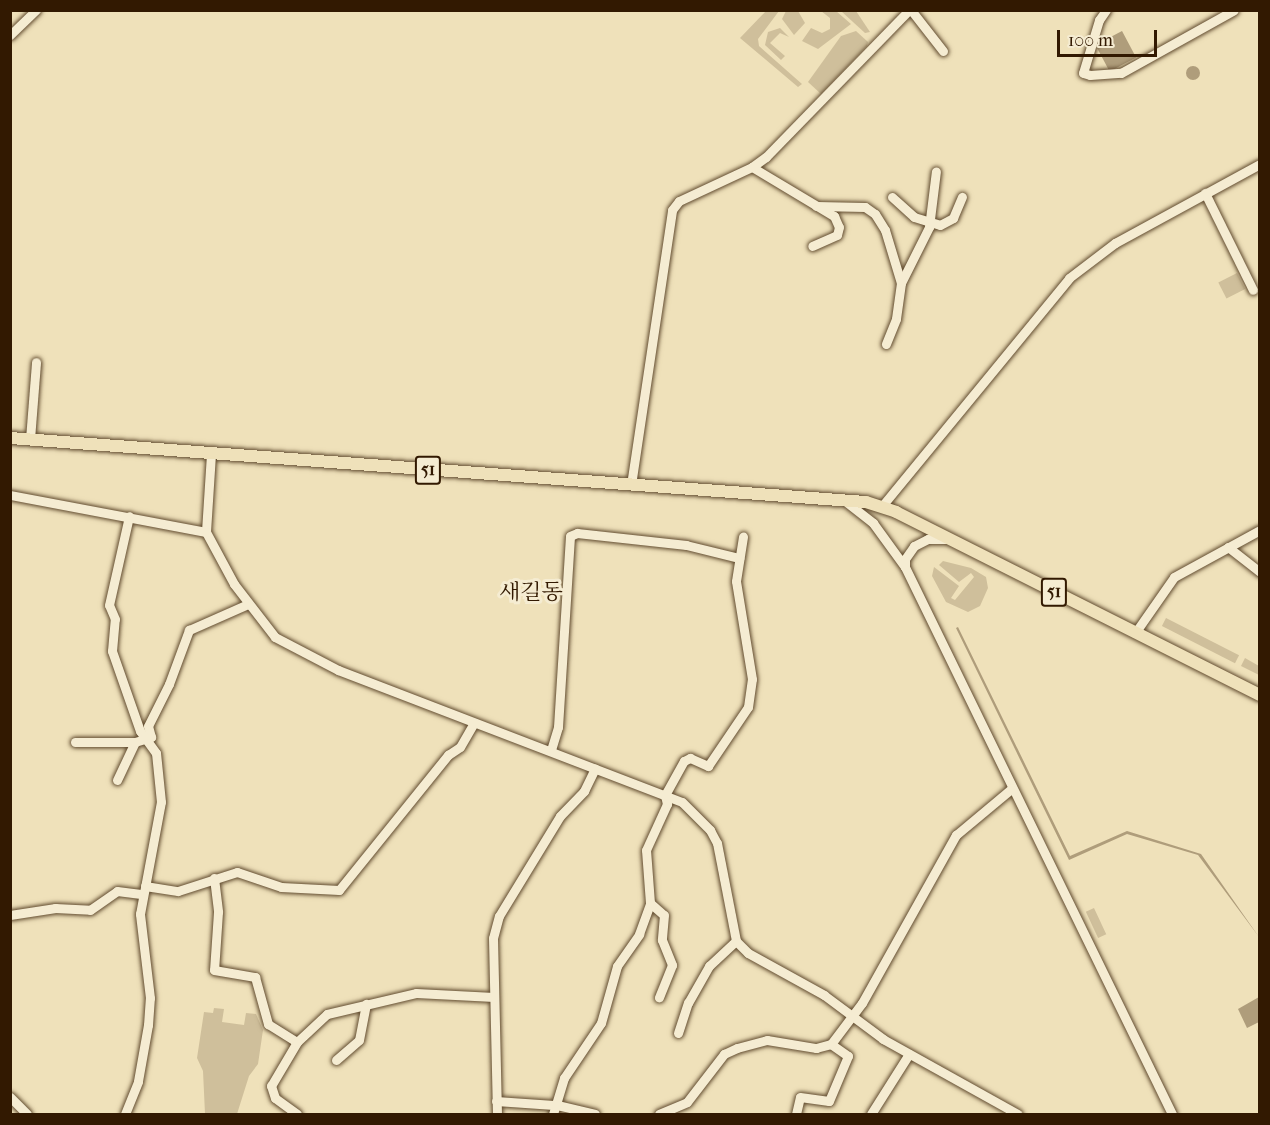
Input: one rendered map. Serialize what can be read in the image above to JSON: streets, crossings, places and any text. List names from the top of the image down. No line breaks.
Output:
{"streets":{"main road":["51"]},"districts":["새길동"],"scale_bar":"100 m"}
